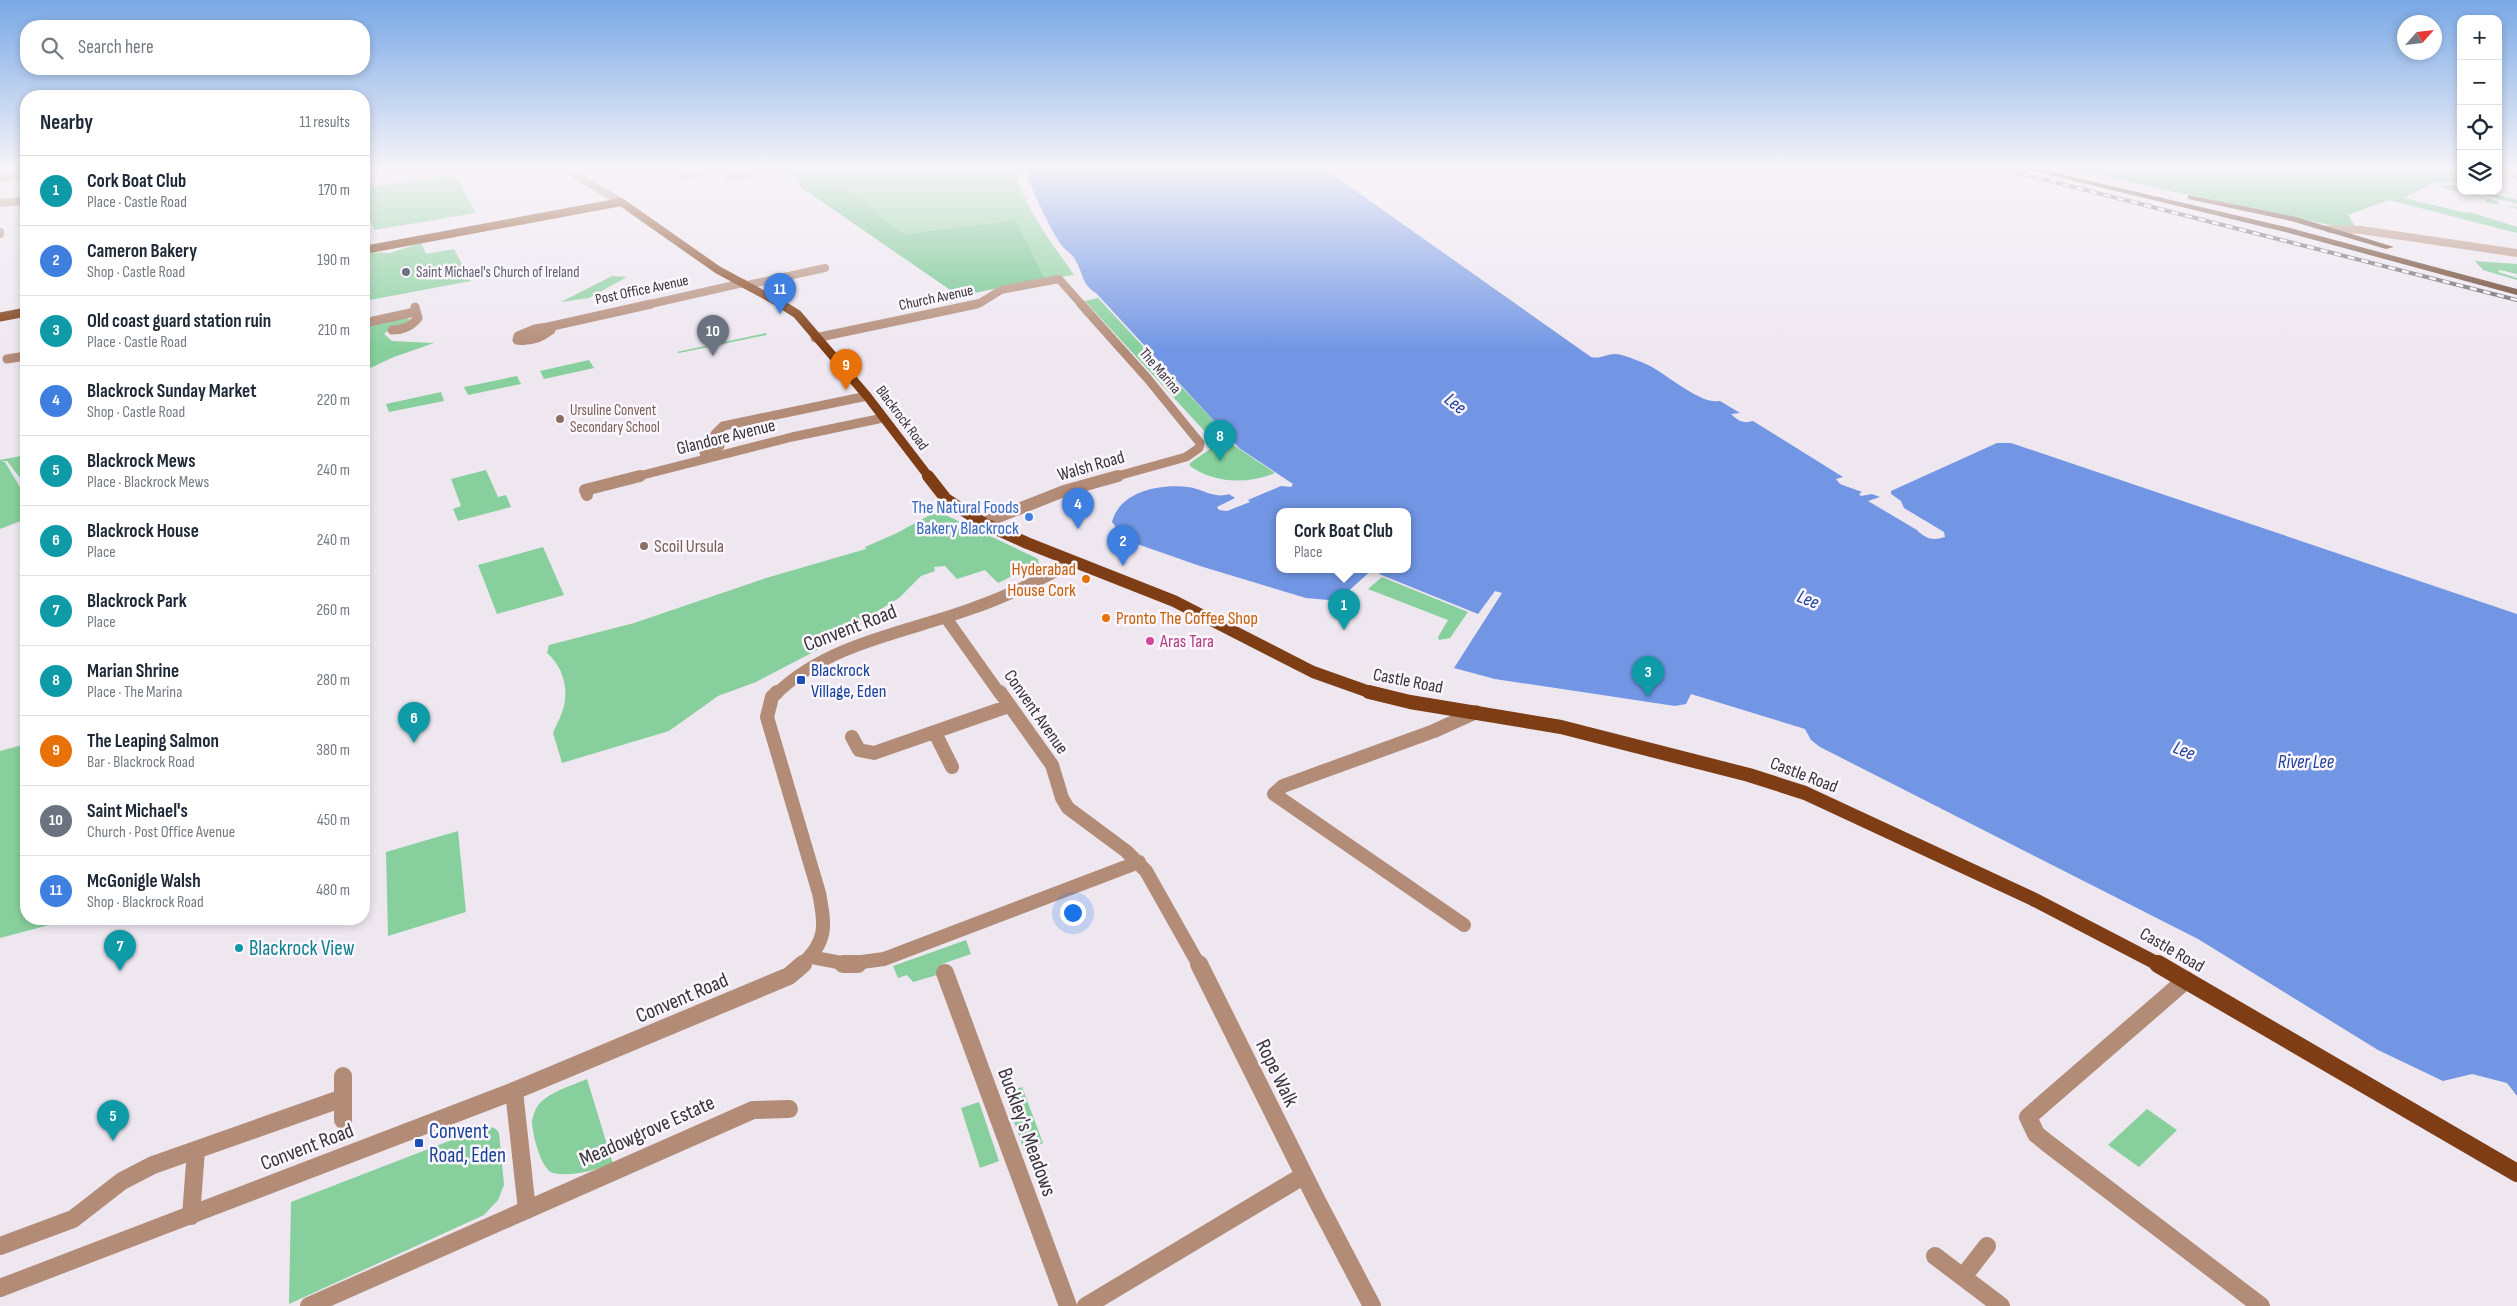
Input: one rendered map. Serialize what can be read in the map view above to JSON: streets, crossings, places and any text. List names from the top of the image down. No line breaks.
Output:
{"streets":{"main road":["Blackrock Road","Castle Road"],"street":["Post Office Avenue","Church Avenue","The Marina","Glandore Avenue","Walsh Road","Convent Road","Convent Avenue","Rope Walk","Meadowgrove Estate","Buckley's Meadows"]},"crossings":[["Post Office Avenue","Blackrock Road"],["Church Avenue","The Marina"],["Church Avenue","Blackrock Road"],["The Marina","Walsh Road"],["Blackrock Road","Glandore Avenue"],["Blackrock Road","Walsh Road"],["Blackrock Road","Castle Road"],["Convent Road","Castle Road"],["Convent Road","Convent Avenue"],["Convent Avenue","Rope Walk"]],"water":["Lee","River Lee"],"places":{"other":["Saint Michael's Church of Ireland","Ursuline Convent Secondary School","The Natural Foods Bakery Blackrock","Scoil Ursula","Hyderabad House Cork","Pronto The Coffee Shop","Aras Tara","Blackrock View"],"transit":["Blackrock Village, Eden","Convent Road, Eden"]},"north":"top right","page":{"map_buttons":["+","−"],"search":"Search here","heading":["Nearby","11 results"],"list":[{"mark":"1","name":"Cork Boat Club","note":"Place · Castle Road","value":"170 m"},{"mark":"2","name":"Cameron Bakery","note":"Shop · Castle Road","value":"190 m"},{"mark":"3","name":"Old coast guard station ruin","note":"Place · Castle Road","value":"210 m"},{"mark":"4","name":"Blackrock Sunday Market","note":"Shop · Castle Road","value":"220 m"},{"mark":"5","name":"Blackrock Mews","note":"Place · Blackrock Mews","value":"240 m"},{"mark":"6","name":"Blackrock House","note":"Place","value":"240 m"},{"mark":"7","name":"Blackrock Park","note":"Place","value":"260 m"},{"mark":"8","name":"Marian Shrine","note":"Place · The Marina","value":"280 m"},{"mark":"9","name":"The Leaping Salmon","note":"Bar · Blackrock Road","value":"380 m"},{"mark":"10","name":"Saint Michael's","note":"Church · Post Office Avenue","value":"450 m"},{"mark":"11","name":"McGonigle Walsh","note":"Shop · Blackrock Road","value":"480 m"}],"pins":["11","10","9","8","4","2","1","3","6","7","5"],"popup":["Cork Boat Club","Place"]}}
